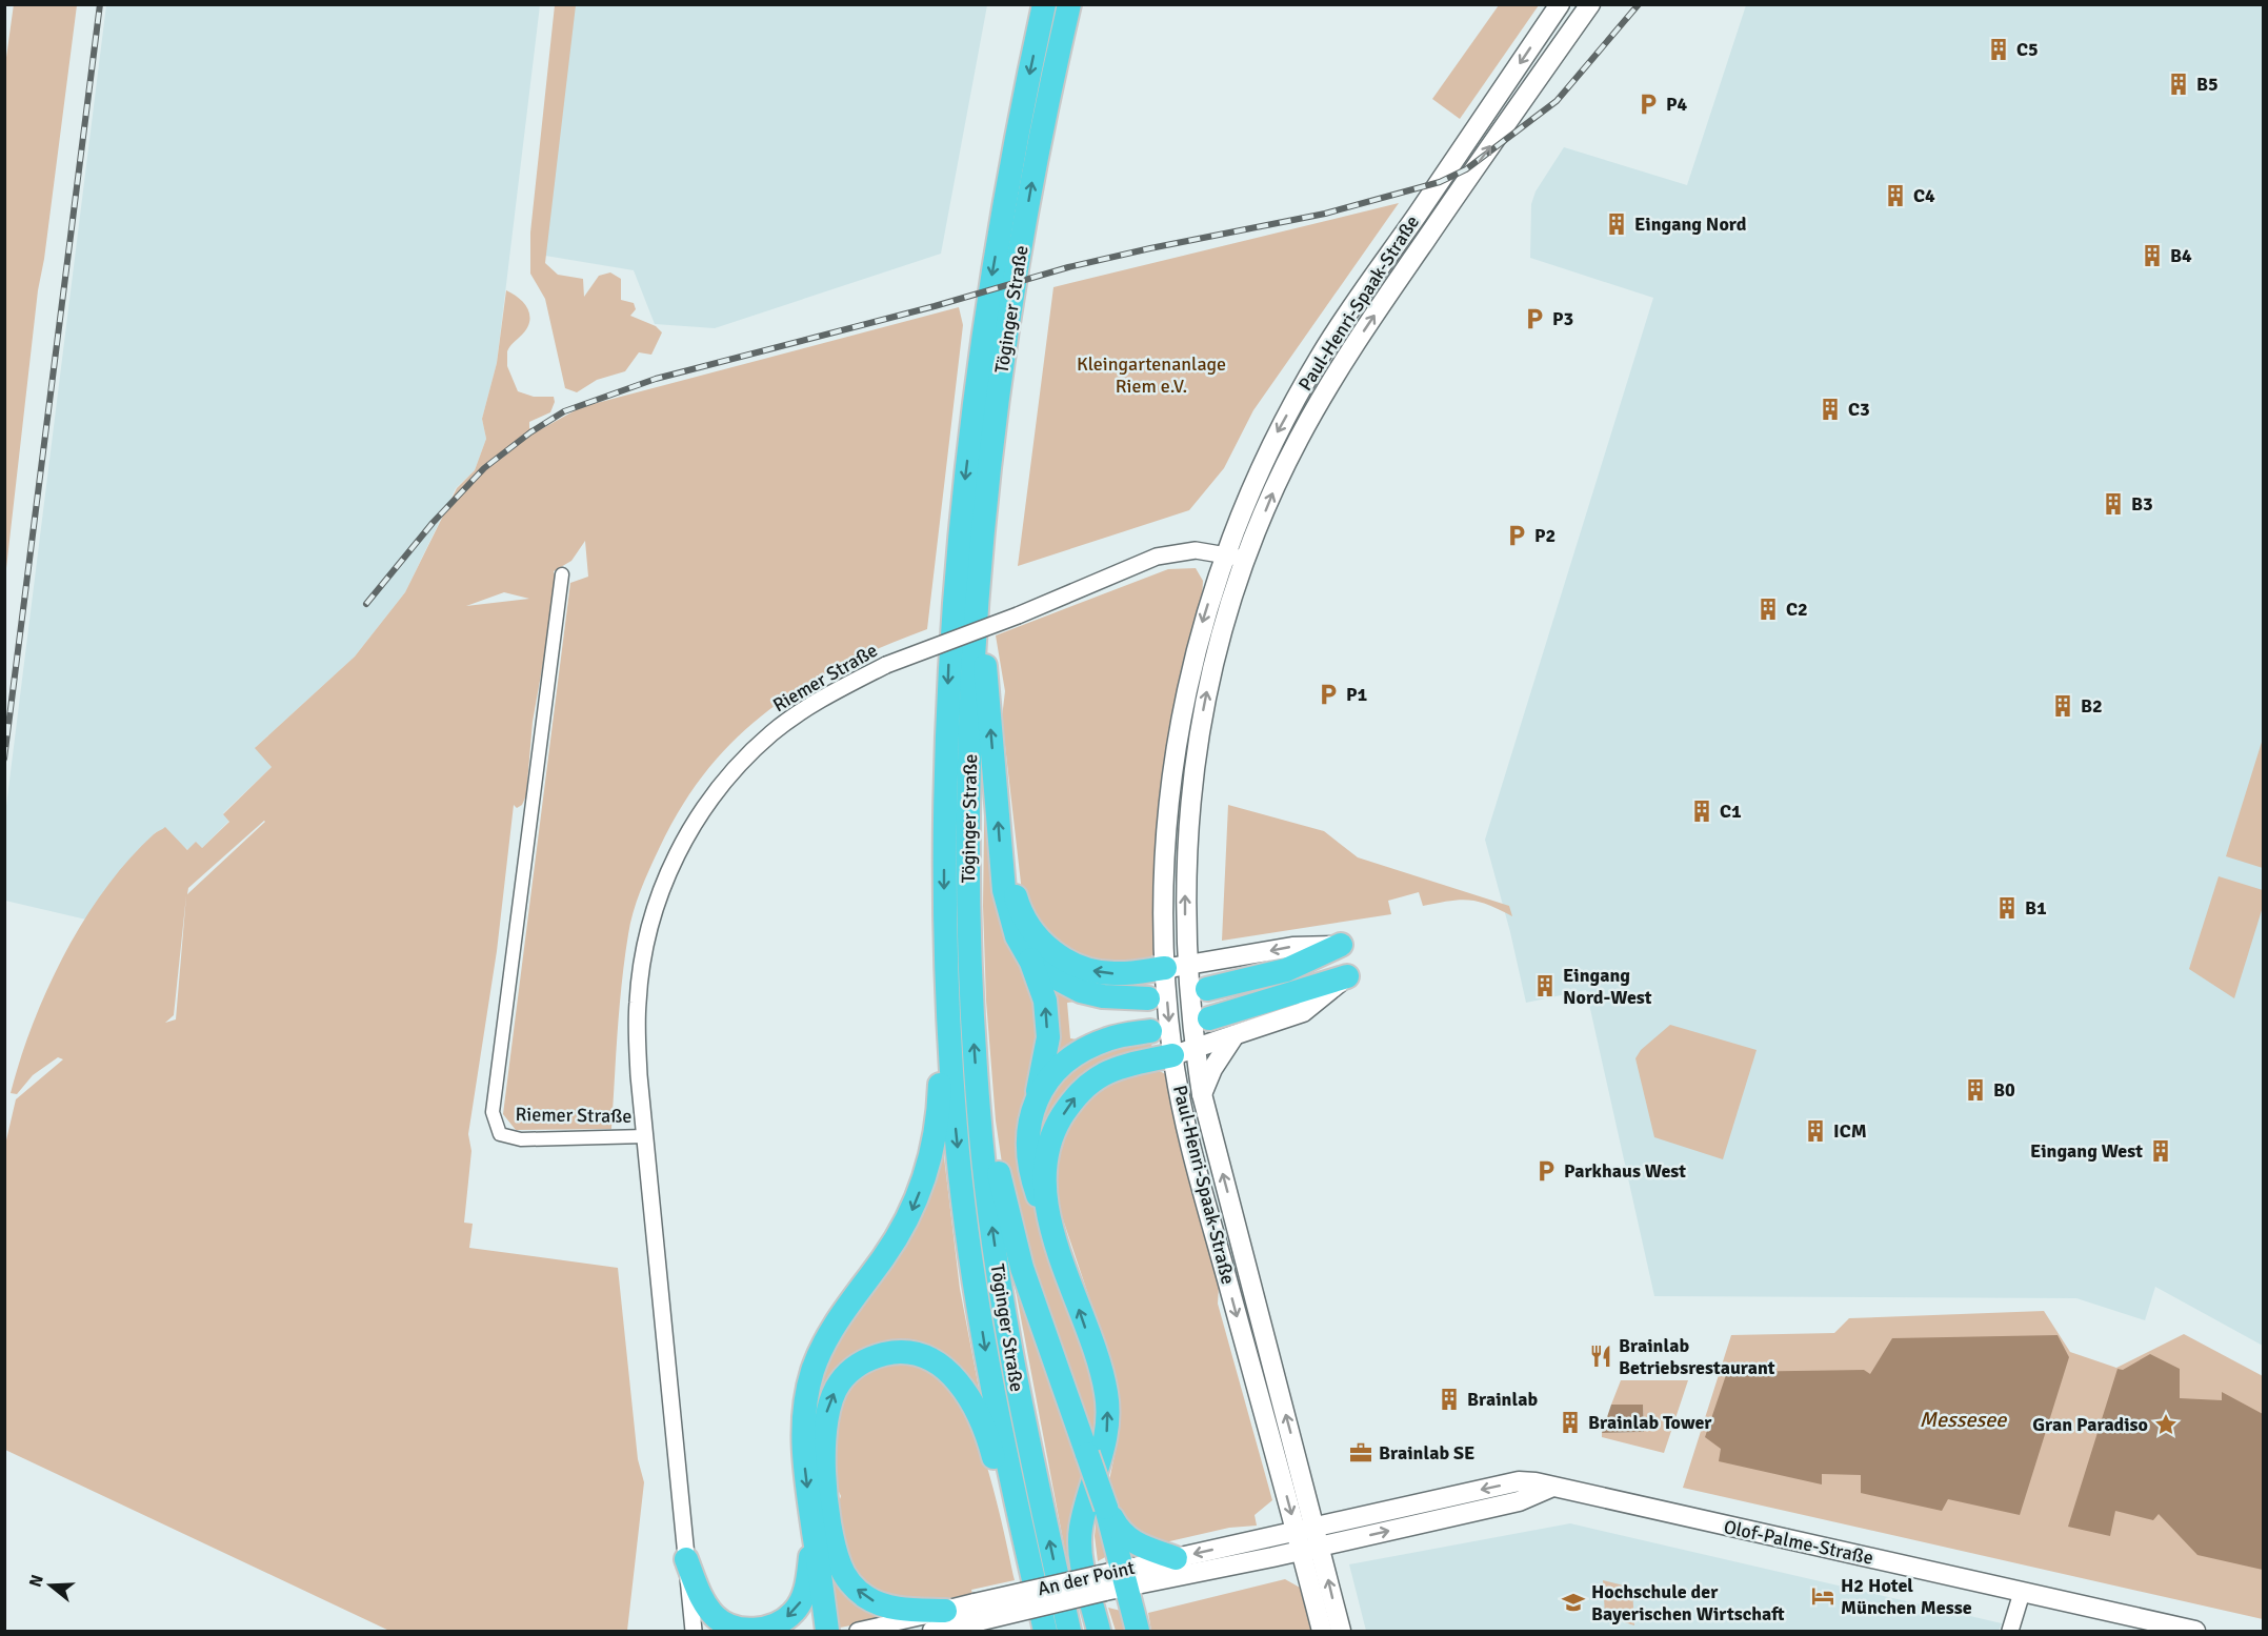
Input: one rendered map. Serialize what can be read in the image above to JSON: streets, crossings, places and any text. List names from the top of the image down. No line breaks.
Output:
{"streets":{"highway":["Töginger Straße"],"main road":["Paul-Henri-Spaak-Straße","Olof-Palme-Straße","An der Point"],"street":["Riemer Straße"]},"crossings":[["Paul-Henri-Spaak-Straße","Riemer Straße"],["Paul-Henri-Spaak-Straße","Olof-Palme-Straße"],["Paul-Henri-Spaak-Straße","An der Point"],["Olof-Palme-Straße","An der Point"]],"water":["Messesee"],"parks":["Kleingartenanlage Riem e.V."],"places":{"building":["C5","B5","C4","Eingang Nord","B4","C3","B3","C2","B2","C1","B1","Eingang Nord-West","B0","ICM","Eingang West","Brainlab","Brainlab Tower"],"parking":["P4","P3","P2","P1","Parkhaus West"],"restaurant":["Brainlab Betriebsrestaurant"],"place":["Gran Paradiso"],"office":["Brainlab SE"],"hotel":["H2 Hotel München Messe"],"school or university":["Hochschule der Bayerischen Wirtschaft"]},"north":"left"}
